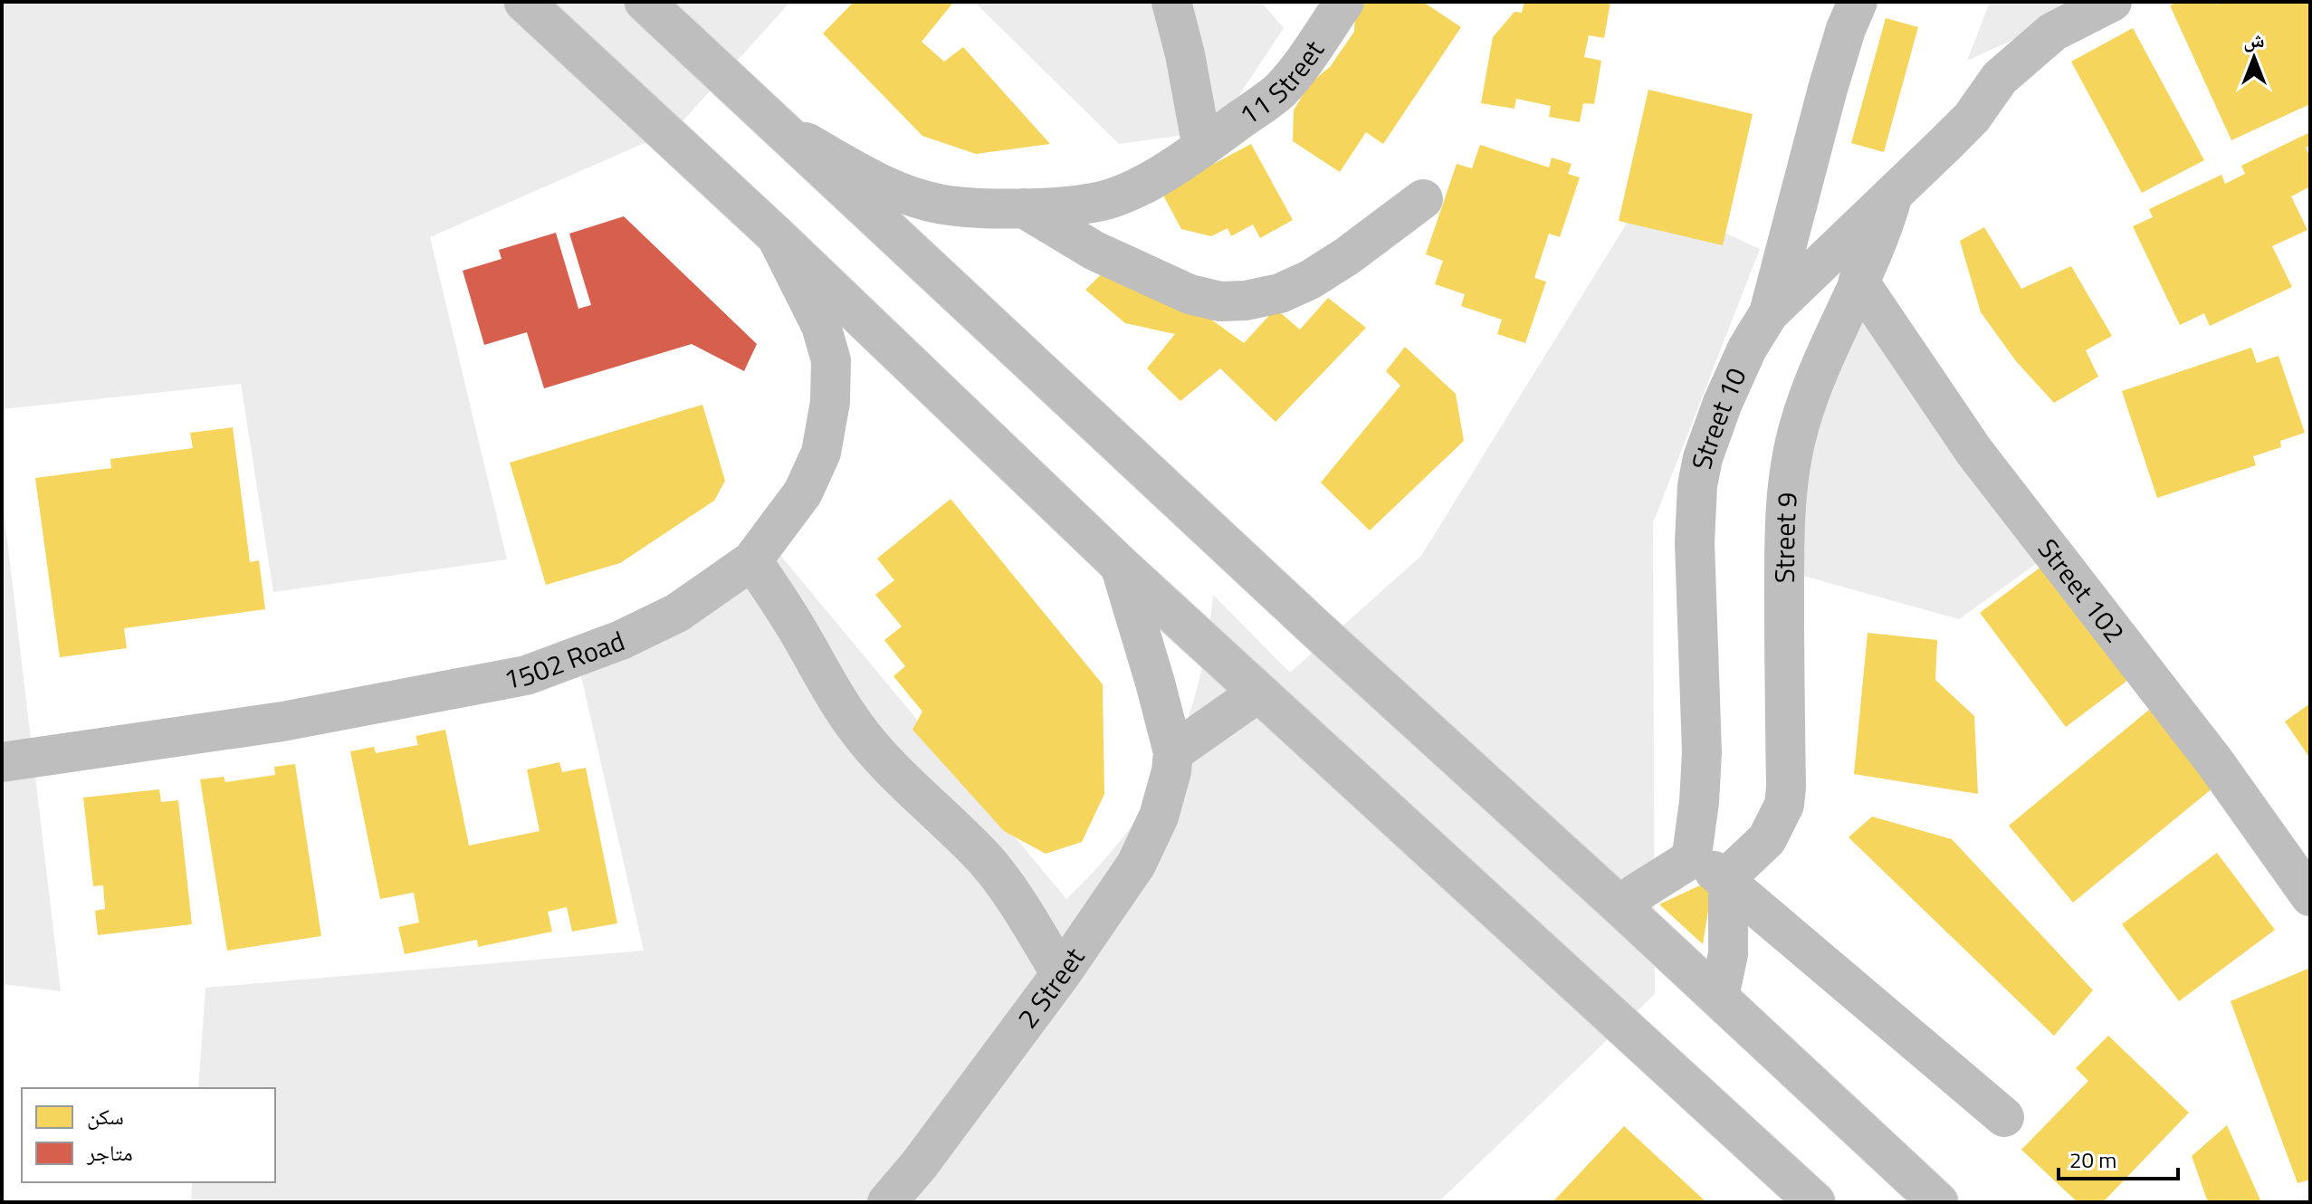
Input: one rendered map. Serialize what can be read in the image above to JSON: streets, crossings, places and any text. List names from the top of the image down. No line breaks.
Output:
{"streets":{"main road":["11 Street","Street 10","Street 9","Street 102","1502 Road","2 Street"]},"crossings":[["Street 9","Street 102"]],"legend":["سكن","متاجر"],"scale_bar":"20 m","north":"top"}
